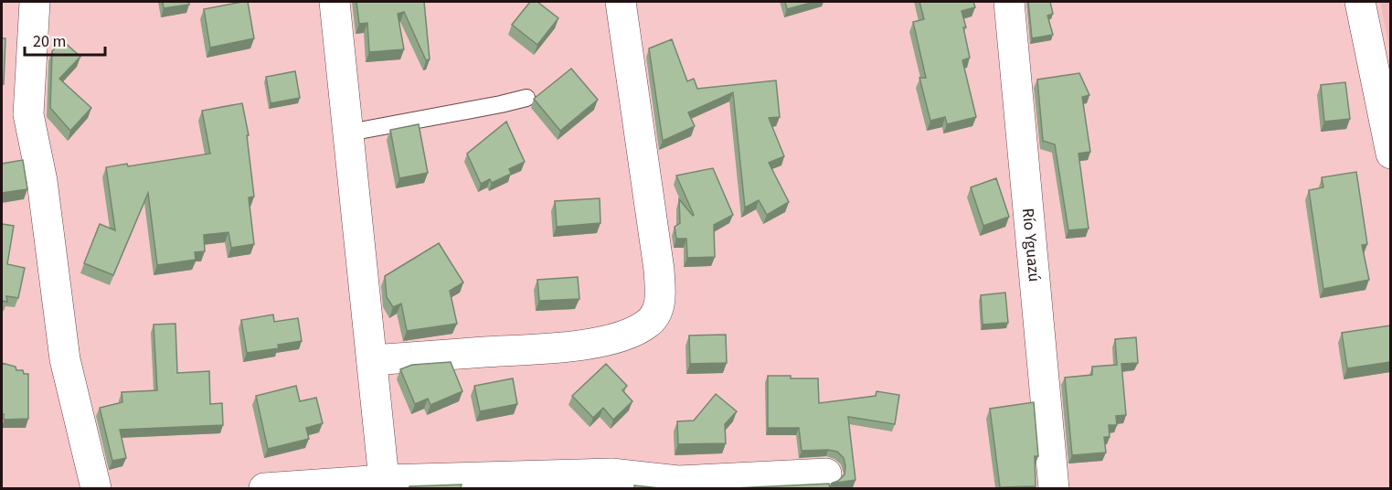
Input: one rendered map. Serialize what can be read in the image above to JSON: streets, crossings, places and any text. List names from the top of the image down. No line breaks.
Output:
{"streets":{"street":["Río Yguazú"]},"scale_bar":"20 m"}
